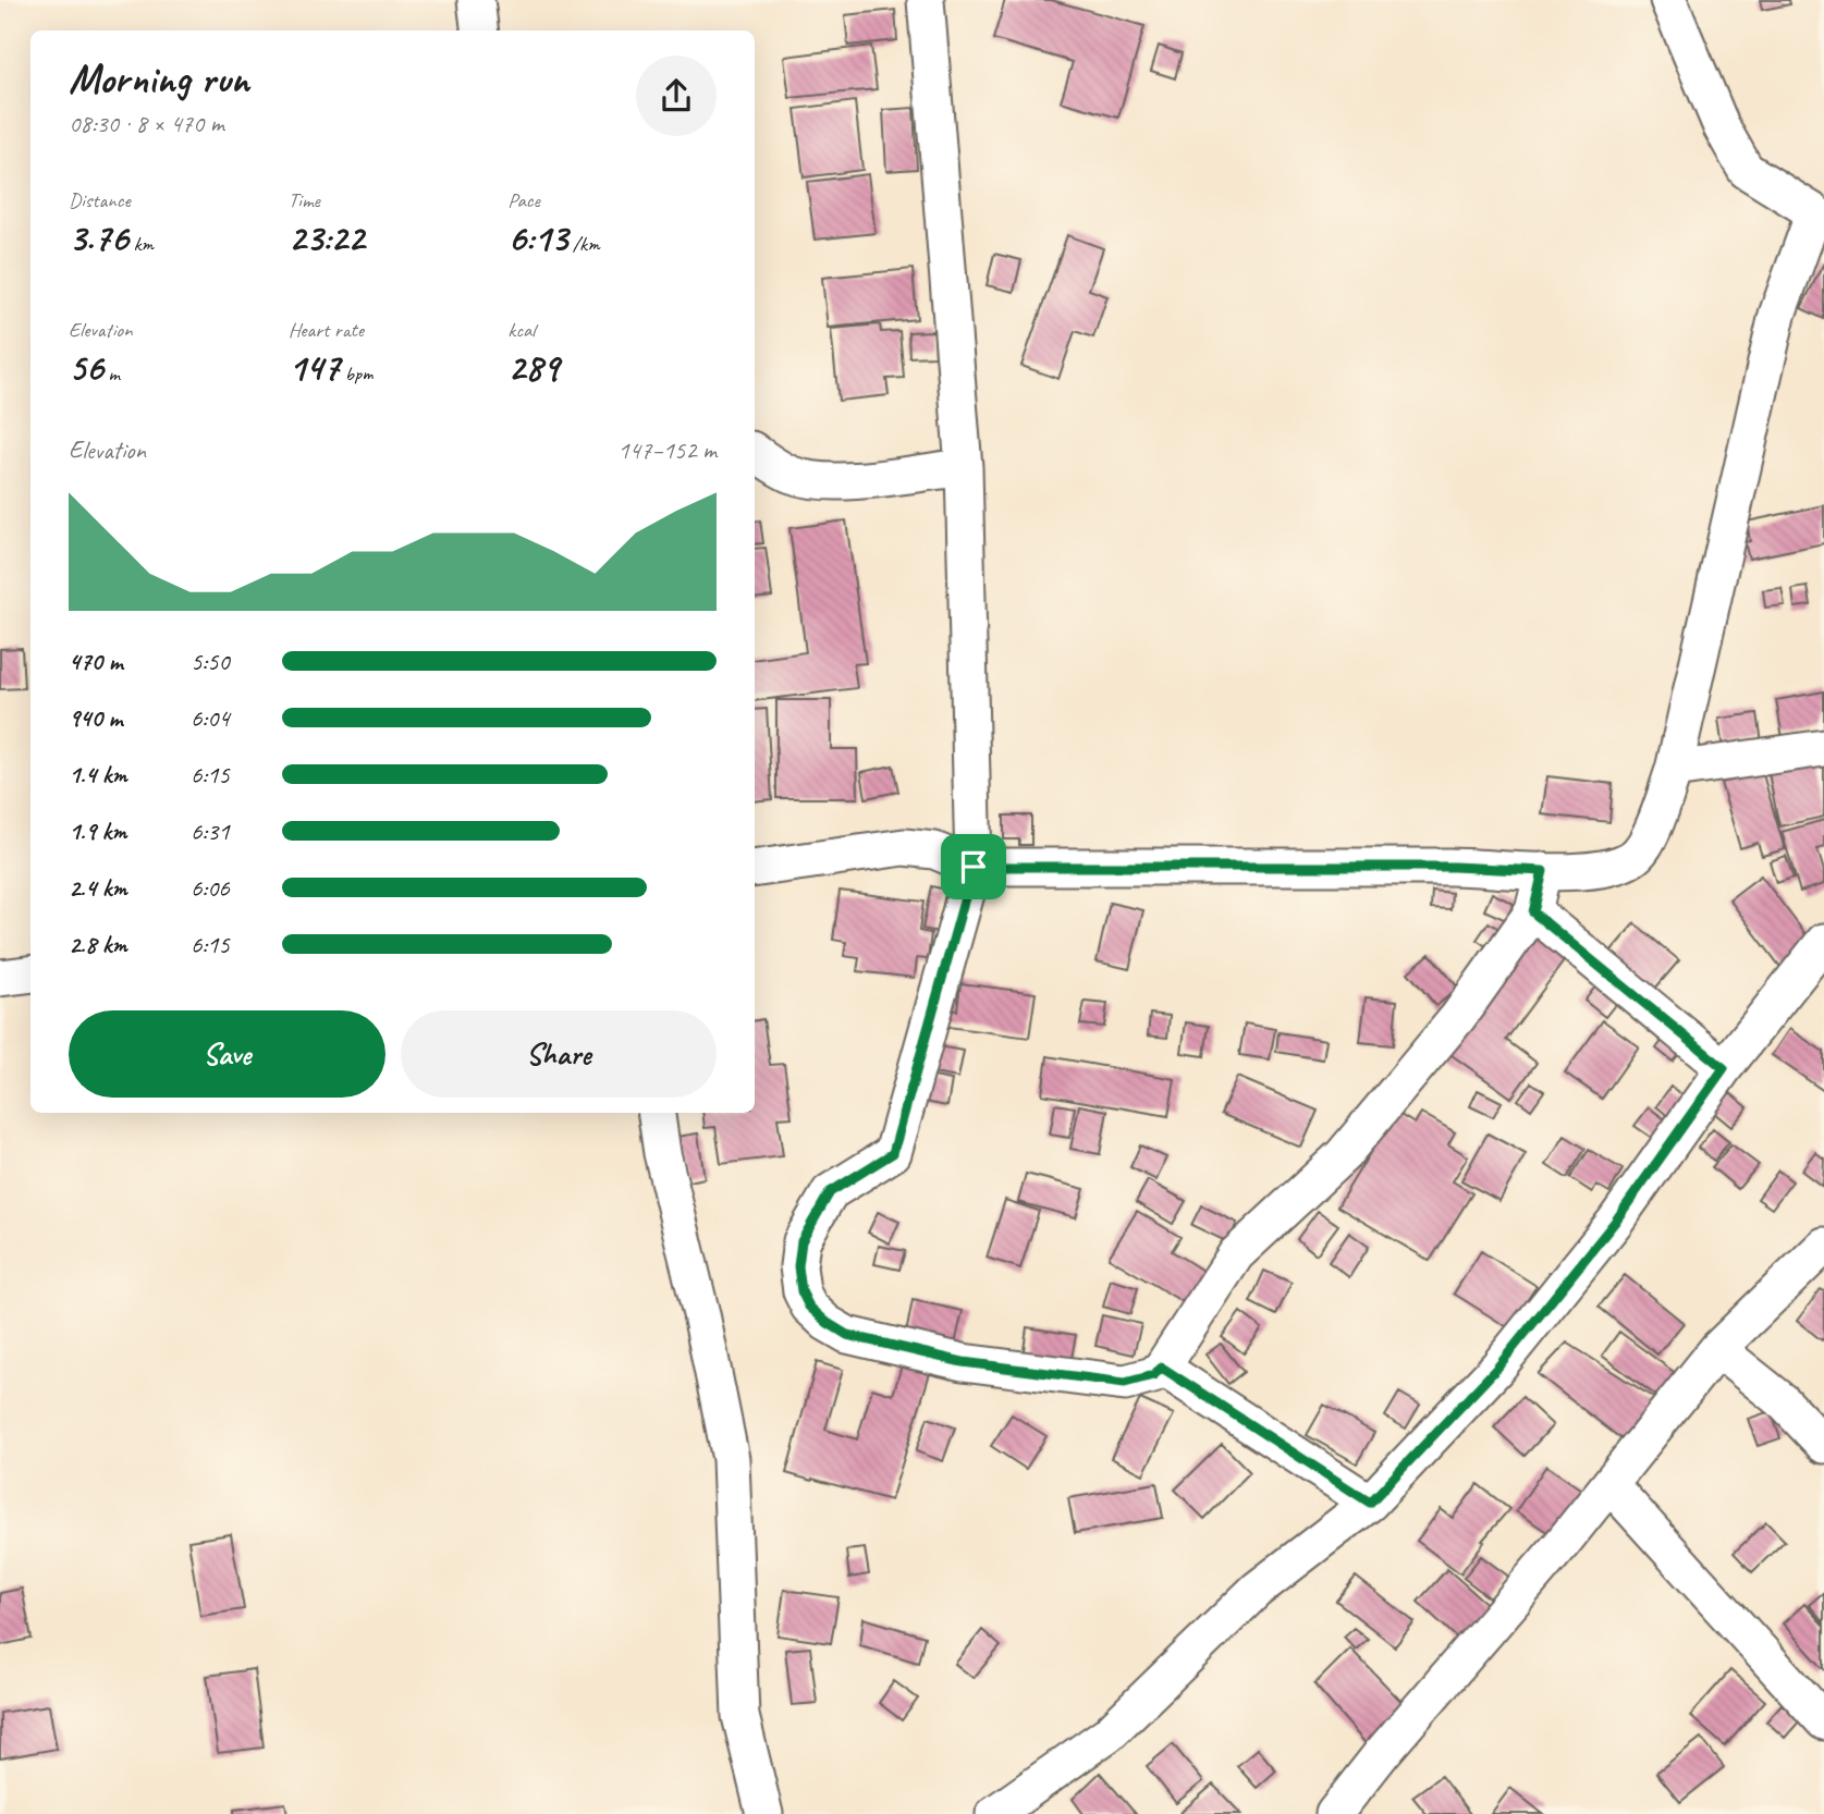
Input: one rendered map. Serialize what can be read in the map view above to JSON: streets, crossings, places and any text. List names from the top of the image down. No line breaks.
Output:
{"page":{"heading":["Morning run","08:30 · 8 × 470 m"],"stats":[["Distance","3.76 km"],["Time","23:22"],["Pace","6:13 /km"],["Elevation","56 m"],["Heart rate","147 bpm"],["kcal","289"]],"chart":["Elevation","147–152 m"],"list":[{"name":"470 m","note":"5:50"},{"name":"940 m","note":"6:04"},{"name":"1.4 km","note":"6:15"},{"name":"1.9 km","note":"6:31"},{"name":"2.4 km","note":"6:06"},{"name":"2.8 km","note":"6:15"}],"buttons":["Save","Share"]}}
